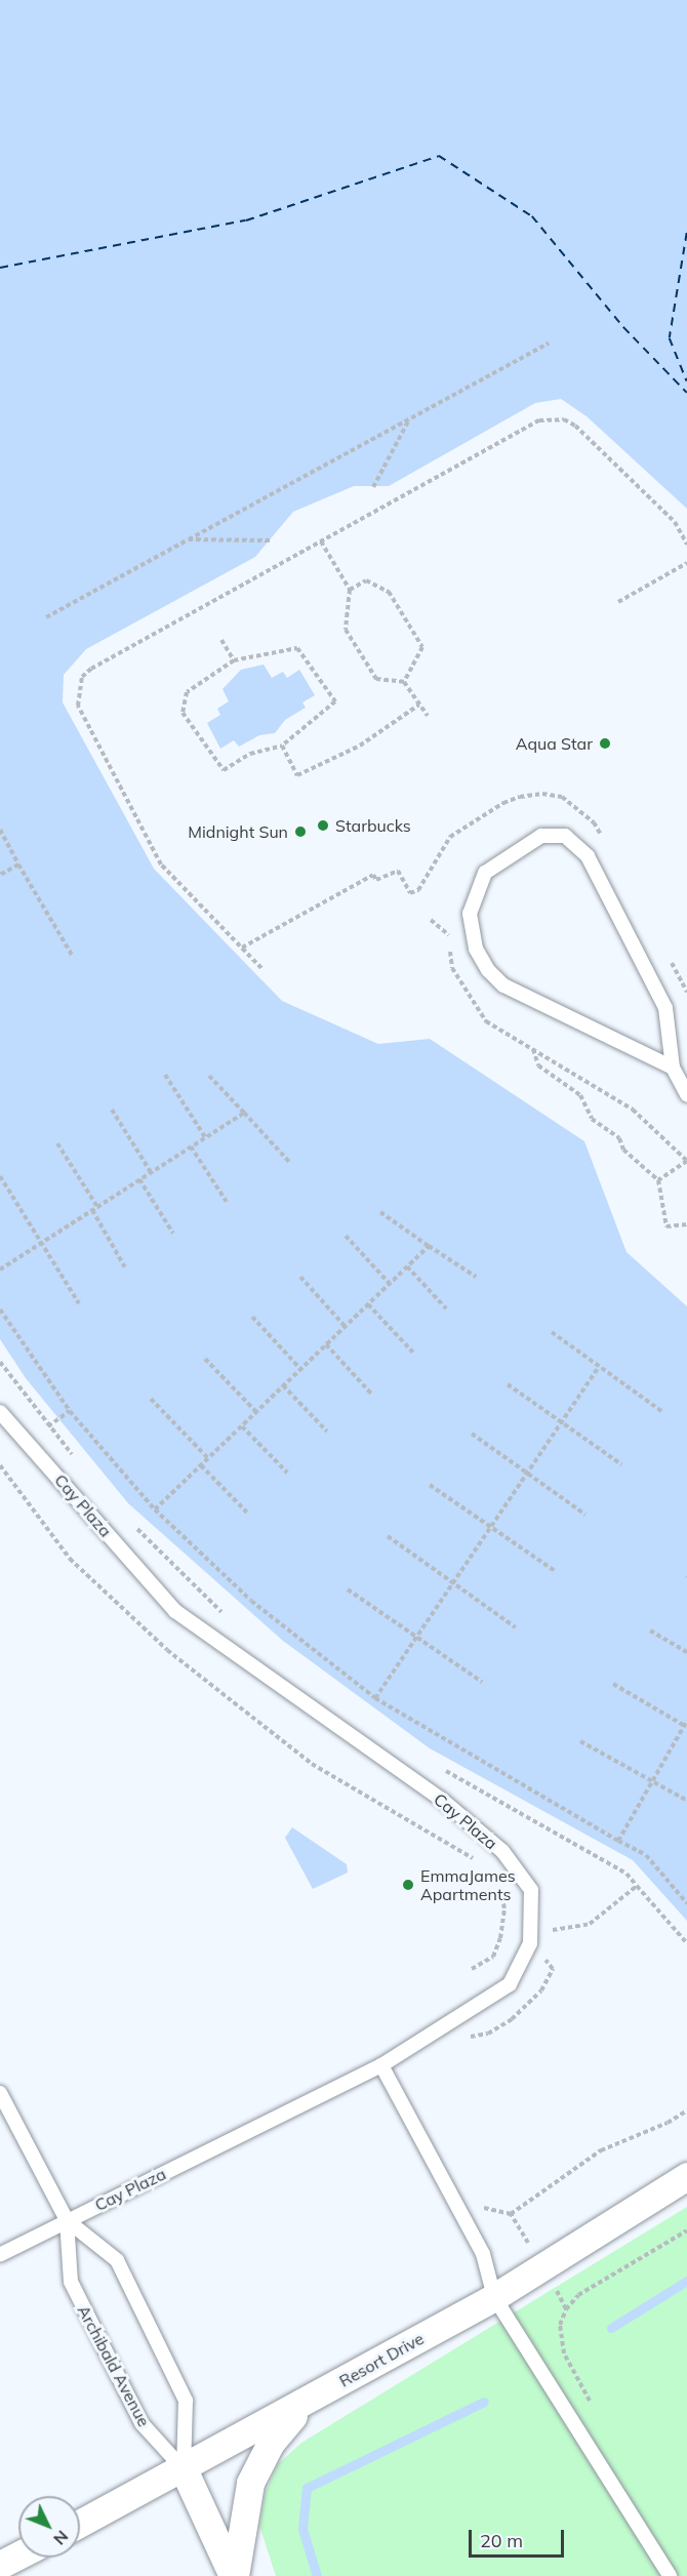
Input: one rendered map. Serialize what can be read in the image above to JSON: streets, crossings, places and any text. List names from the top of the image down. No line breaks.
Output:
{"streets":{"street":["Resort Drive"],"lane":["Cay Plaza","Archibald Avenue"]},"crossings":[["Cay Plaza","Archibald Avenue"],["Resort Drive","Archibald Avenue"]],"places":["Aqua Star","Starbucks","Midnight Sun","EmmaJames Apartments"],"scale_bar":"20 m","north":"bottom right"}
